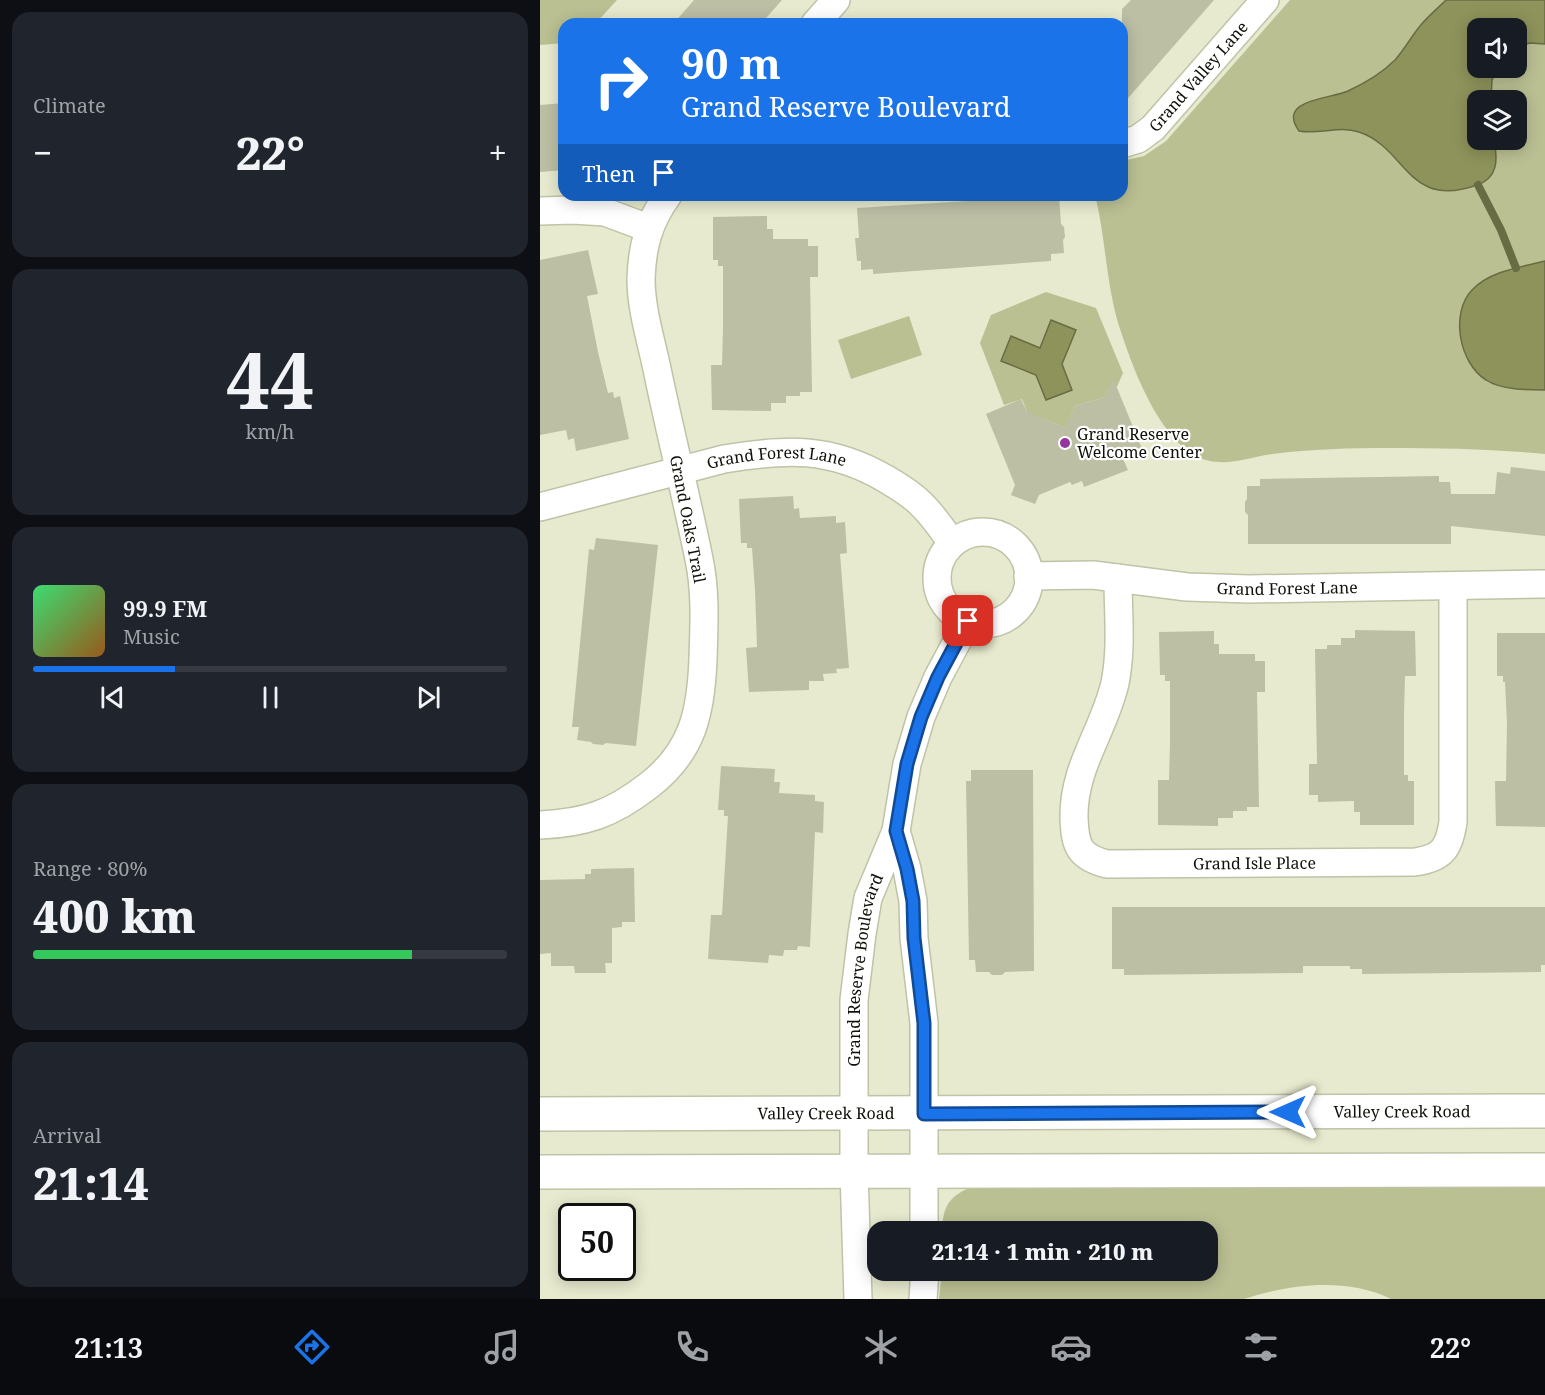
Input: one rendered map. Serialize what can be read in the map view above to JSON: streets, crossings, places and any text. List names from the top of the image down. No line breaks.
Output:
{"streets":{"main road":["Valley Creek Road"],"street":["Grand Valley Lane","Grand Forest Lane","Grand Oaks Trail","Grand Isle Place","Grand Reserve Boulevard"]},"crossings":[["Grand Forest Lane","Grand Oaks Trail"],["Grand Forest Lane","Grand Isle Place"],["Grand Forest Lane","Grand Reserve Boulevard"],["Grand Reserve Boulevard","Valley Creek Road"]],"places":["Grand Reserve Welcome Center"],"page":{"tile":["Climate",["44","km/h"],["Range · 80%","400 km"],["Arrival","21:14"]],"turn":["90 m","Grand Reserve Boulevard"],"heat":["−","22°","+"],"then":"Then","song":["99.9 FM","Music"],"limit":"50","trip":"21:14 · 1 min · 210 m","tabs":["21:13","22°"]}}
